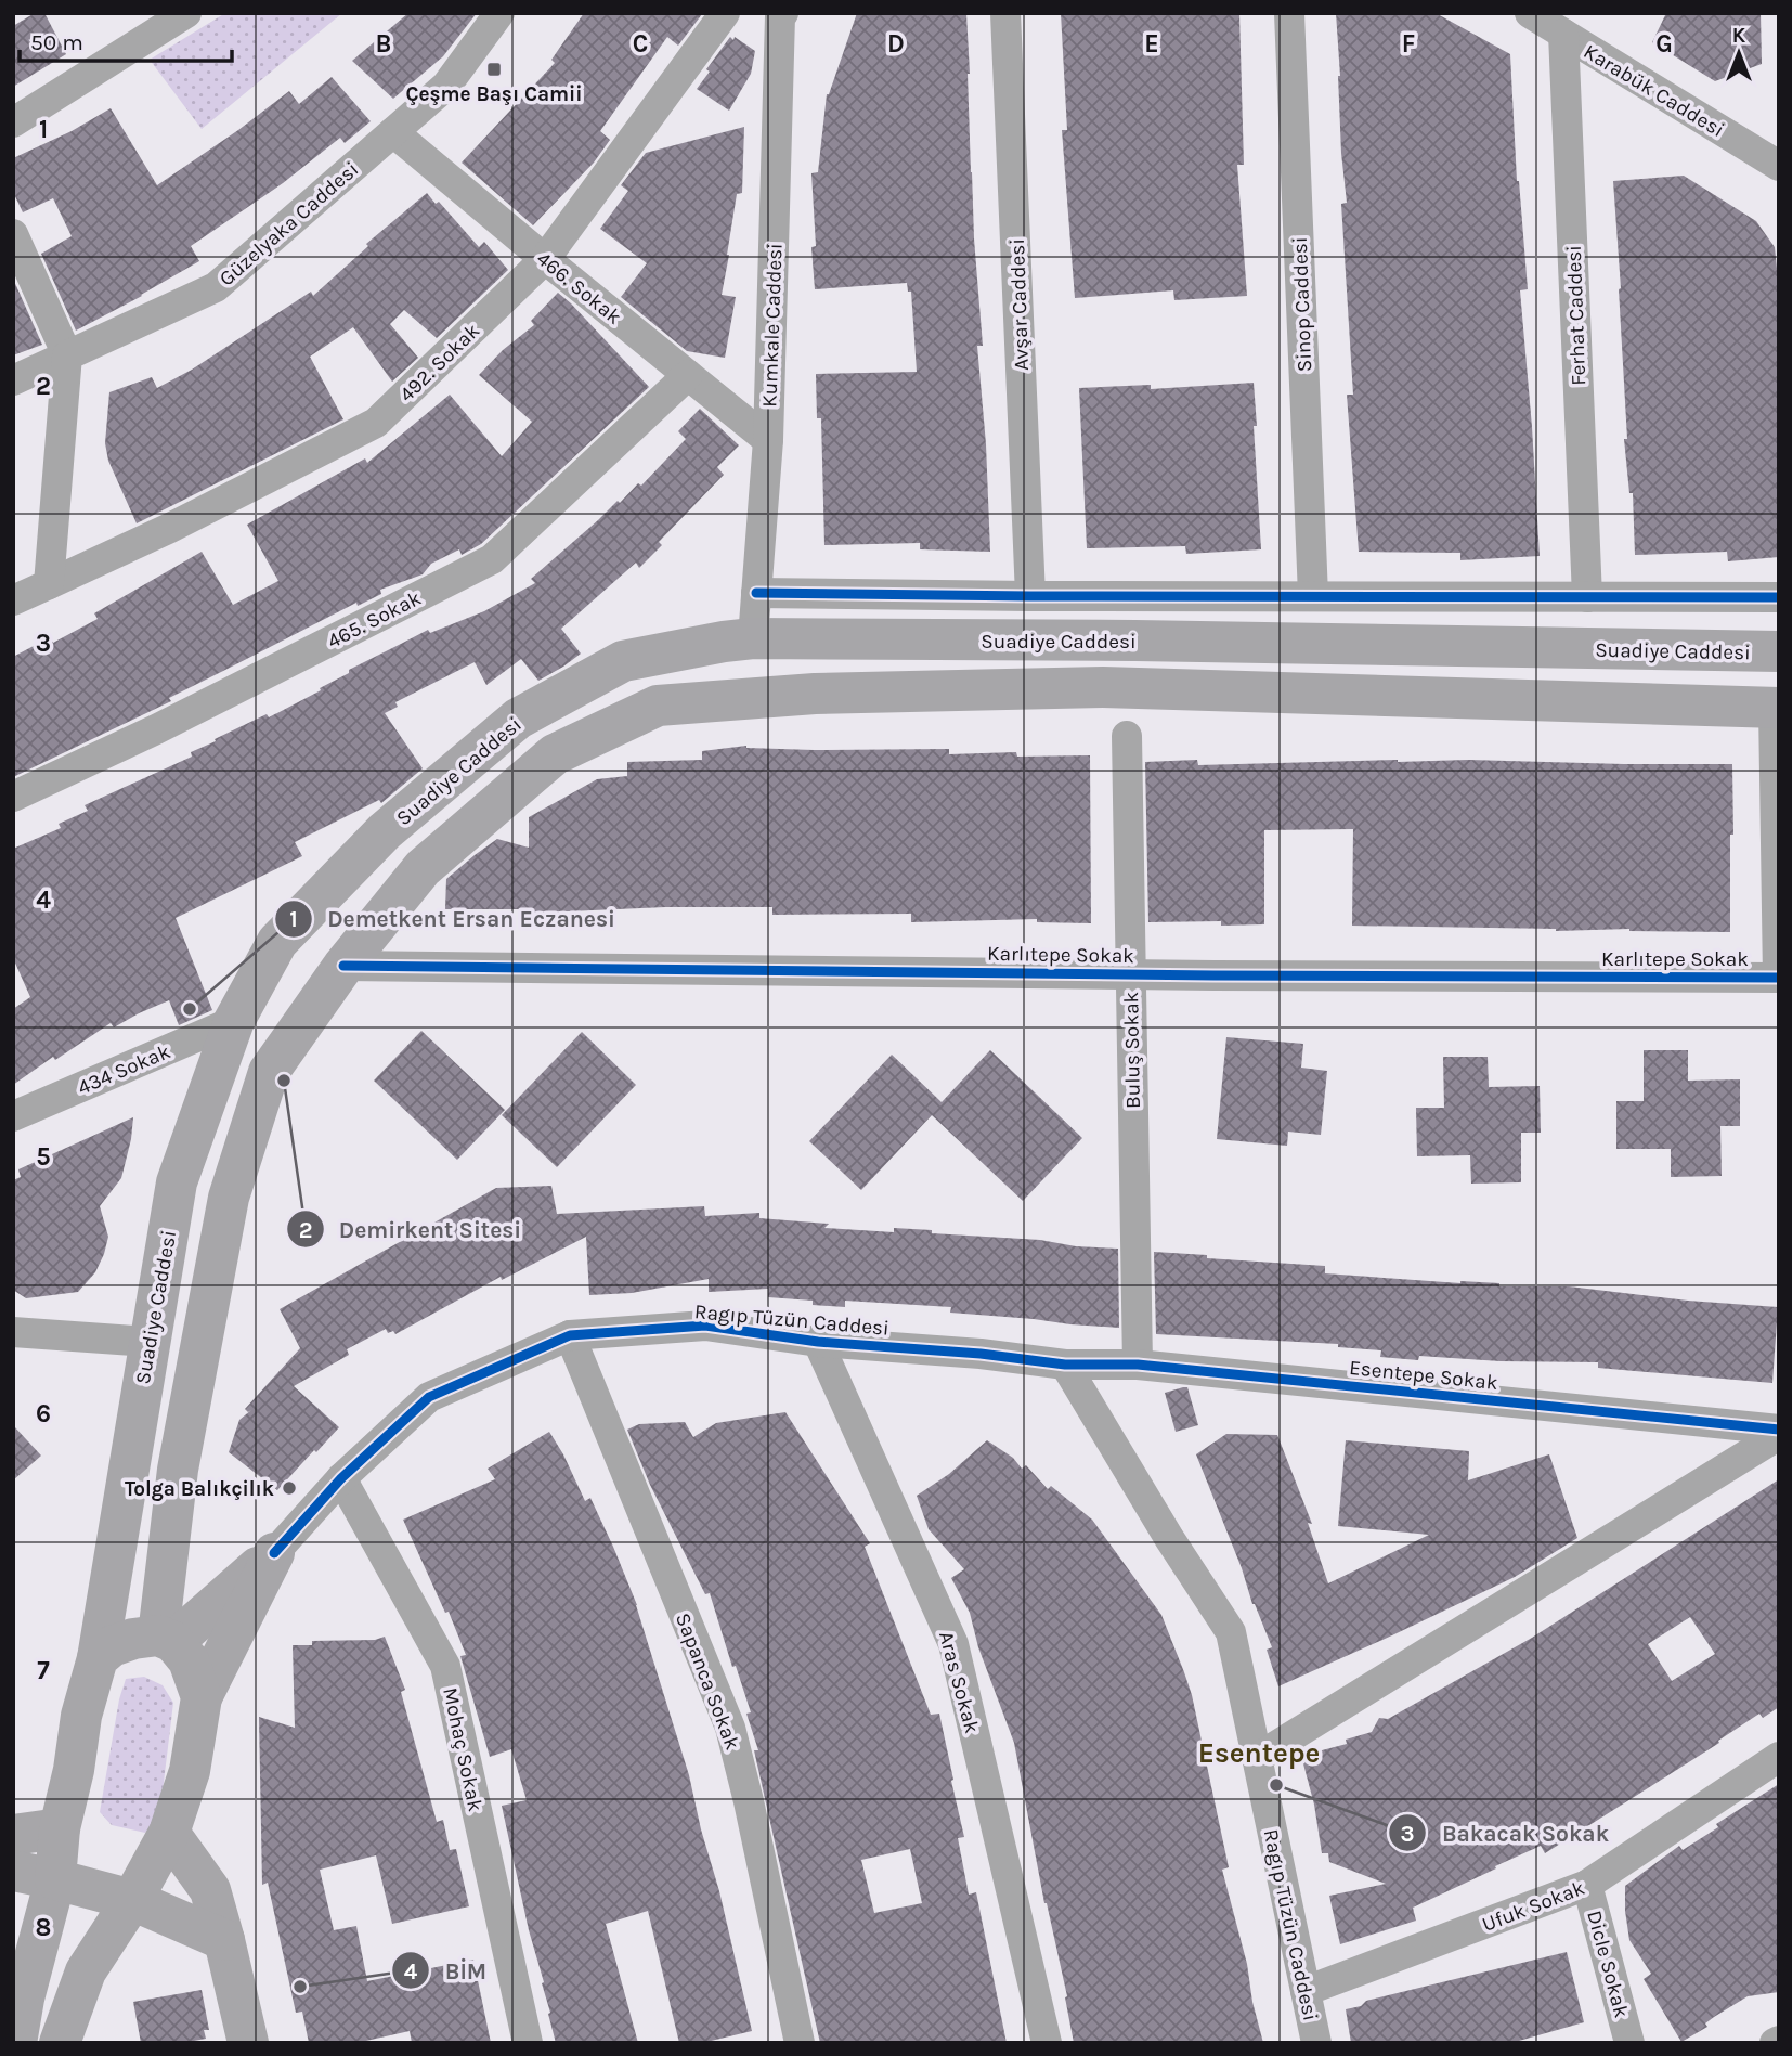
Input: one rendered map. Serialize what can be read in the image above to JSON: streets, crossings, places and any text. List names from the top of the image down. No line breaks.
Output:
{"streets":{"main road":["Suadiye Caddesi","Ragıp Tüzün Caddesi"],"street":["Karabük Caddesi","Güzelyaka Caddesi","466. Sokak","Avşar Caddesi","Sinop Caddesi","Ferhat Caddesi","Kumkale Caddesi","492. Sokak","465. Sokak","Karlıtepe Sokak","Buluş Sokak","434 Sokak","Esentepe Sokak","Sapanca Sokak","Aras Sokak","Mohaç Sokak","Ufuk Sokak","Dicle Sokak"]},"crossings":[["Karabük Caddesi","Ferhat Caddesi"],["Güzelyaka Caddesi","466. Sokak"],["466. Sokak","Kumkale Caddesi"],["466. Sokak","492. Sokak"],["466. Sokak","465. Sokak"],["Kumkale Caddesi","Suadiye Caddesi"],["Suadiye Caddesi","434 Sokak"],["Karlıtepe Sokak","Buluş Sokak"],["Buluş Sokak","Esentepe Sokak"],["Ragıp Tüzün Caddesi","Esentepe Sokak"],["Ragıp Tüzün Caddesi","Sapanca Sokak"],["Ragıp Tüzün Caddesi","Aras Sokak"],["Ragıp Tüzün Caddesi","Mohaç Sokak"],["Ragıp Tüzün Caddesi","Ufuk Sokak"],["Ufuk Sokak","Dicle Sokak"]],"districts":["Esentepe"],"places":{"transit":["Çeşme Başı Camii"],"other":["Demetkent Ersan Eczanesi","Demirkent Sitesi","Tolga Balıkçilık","Bakacak Sokak","BİM"]},"scale_bar":"50 m","north":"top","grid":{"columns":["B","C","D","E","F","G"],"rows":["1","2","3","4","5","6","7","8"]}}
